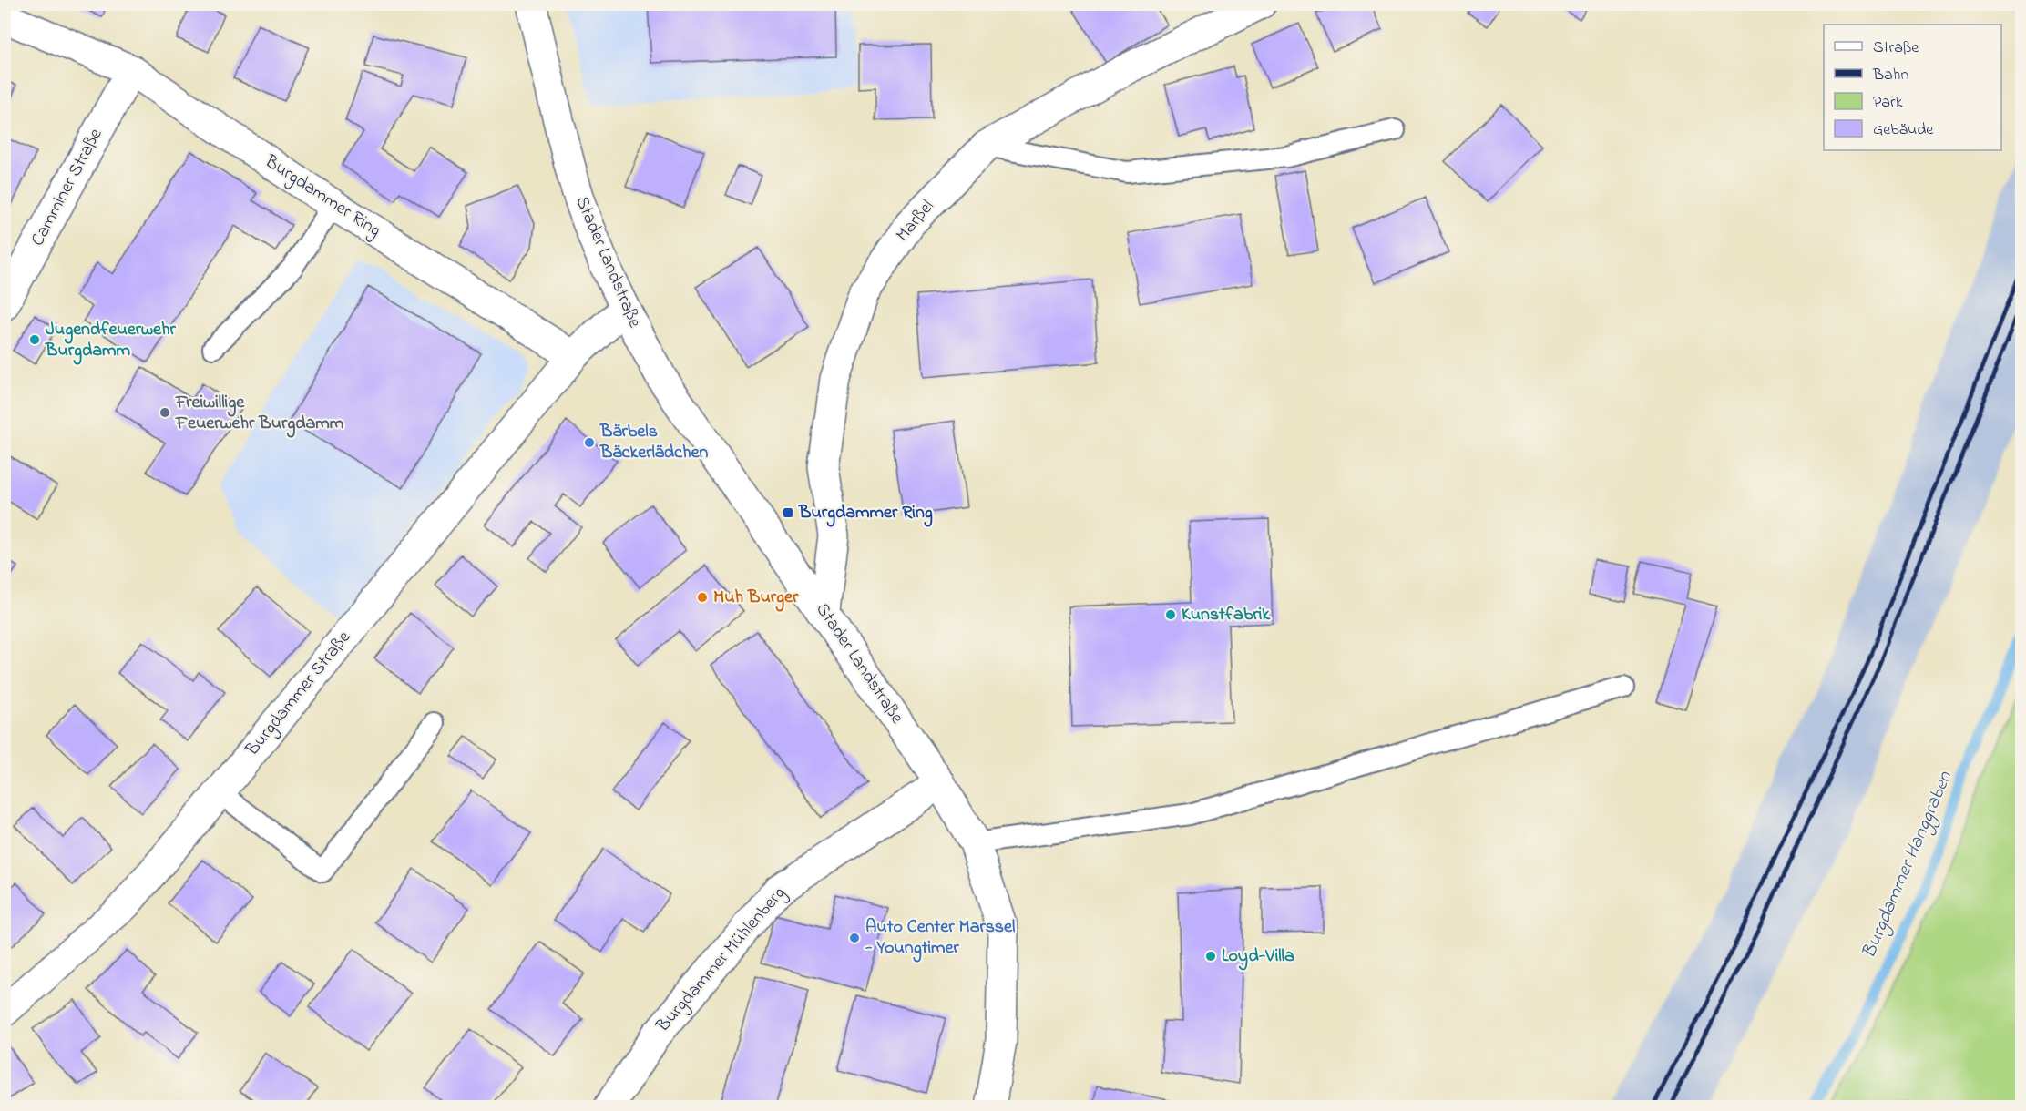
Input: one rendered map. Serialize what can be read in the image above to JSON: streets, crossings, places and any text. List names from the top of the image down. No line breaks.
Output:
{"streets":{"street":["Camminer Straße","Burgdammer Ring","Marßel","Stader Landstraße","Burgdammer Straße","Burgdammer Mühlenberg"]},"crossings":[["Camminer Straße","Burgdammer Ring"],["Burgdammer Ring","Burgdammer Straße"],["Marßel","Stader Landstraße"],["Stader Landstraße","Burgdammer Mühlenberg"]],"water":["Burgdammer Hanggraben"],"places":{"other":["Jugendfeuerwehr Burgdamm","Freiwillige Feuerwehr Burgdamm","Bärbels Bäckerlädchen","Muh Burger","Kunstfabrik","Auto Center Marssel - Youngtimer","Loyd-Villa"],"transit":["Burgdammer Ring"]},"legend":["Straße","Bahn","Park","Gebäude"]}
